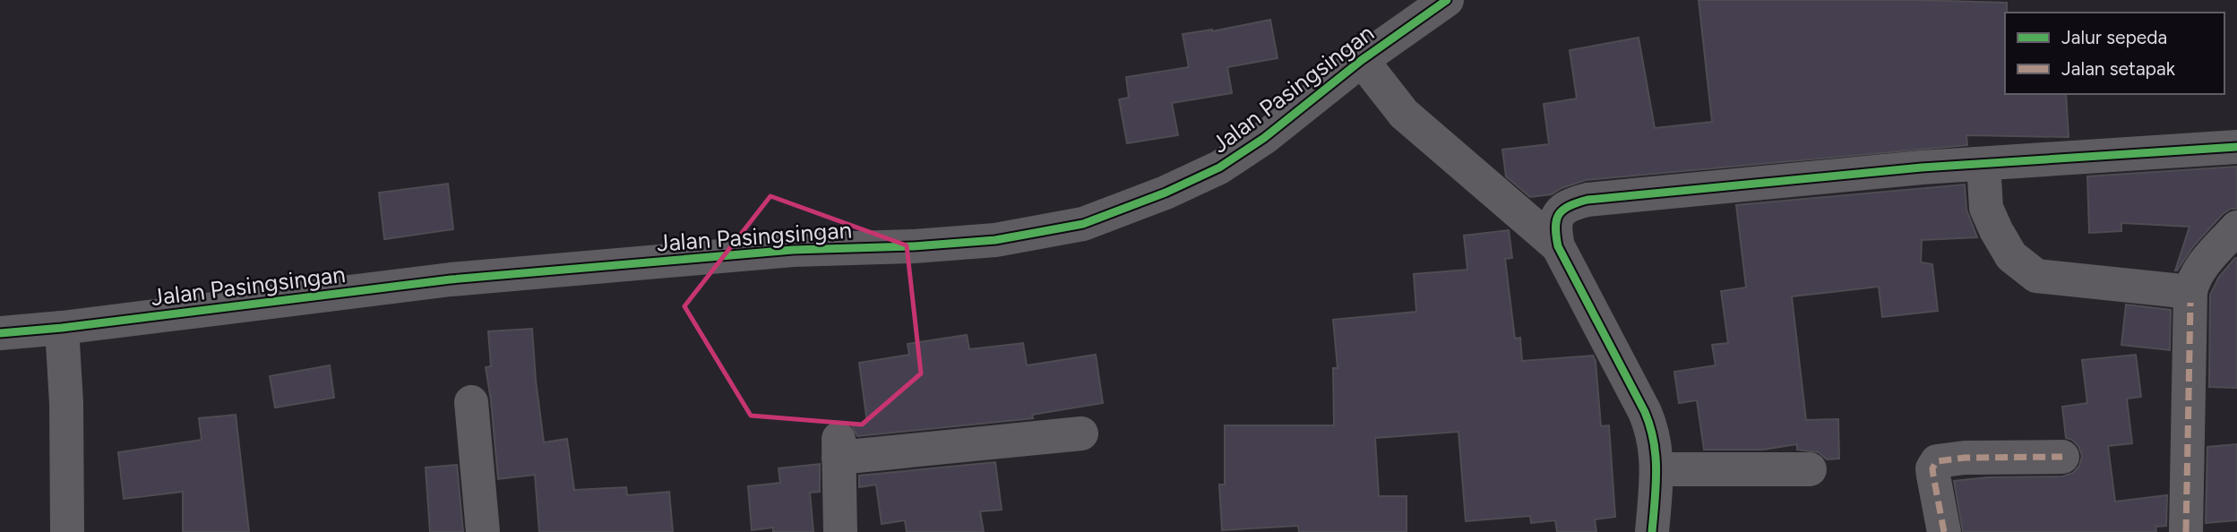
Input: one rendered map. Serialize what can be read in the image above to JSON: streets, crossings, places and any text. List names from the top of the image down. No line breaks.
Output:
{"streets":{"street":["Jalan Pasingsingan"]},"legend":["Jalur sepeda","Jalan setapak"]}
